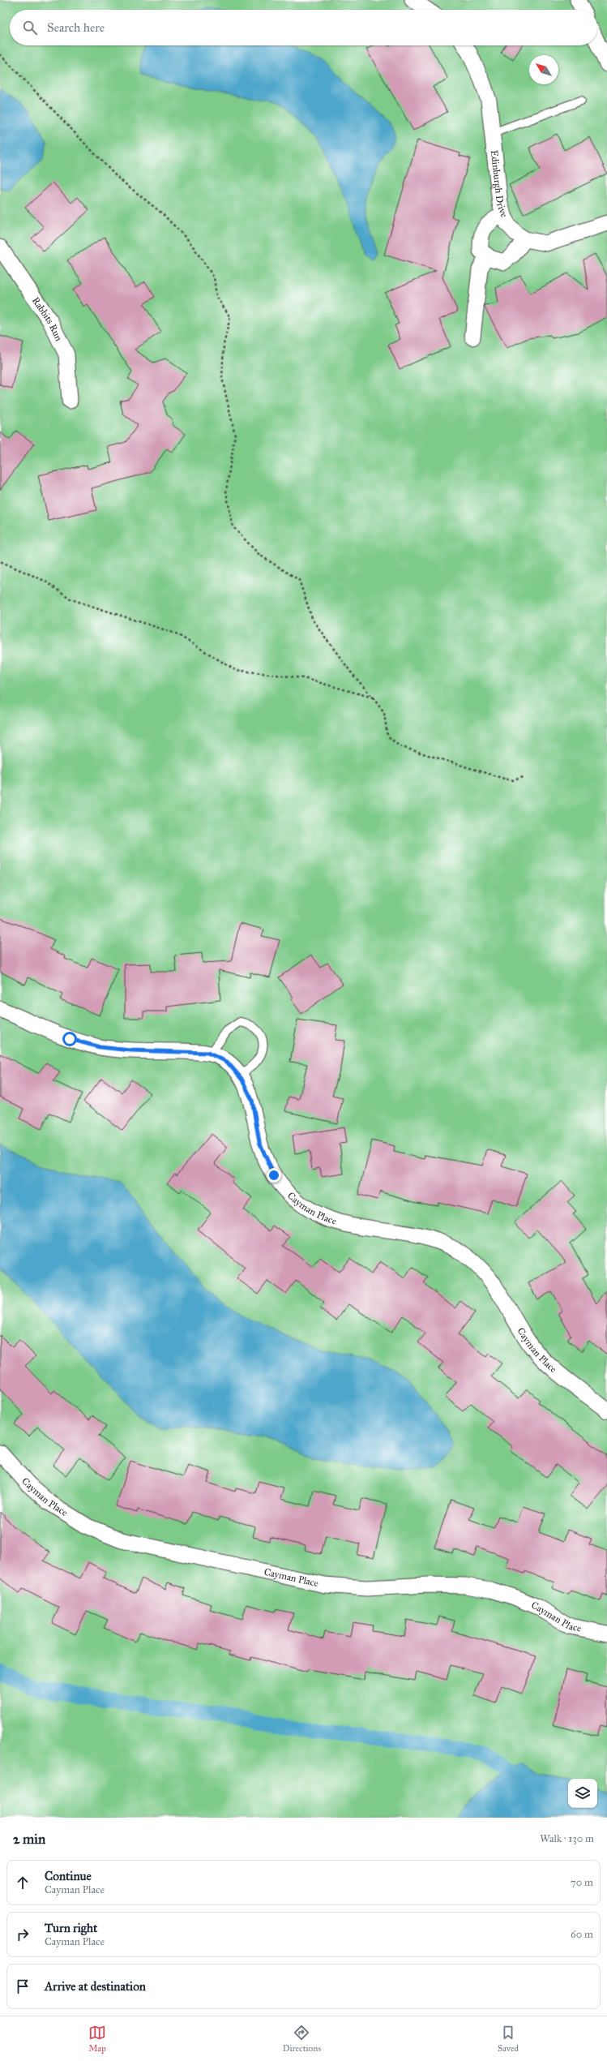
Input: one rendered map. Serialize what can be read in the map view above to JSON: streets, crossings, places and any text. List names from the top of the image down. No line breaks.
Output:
{"streets":{"street":["Edinburgh Drive","Rabbits Run","Cayman Place"]},"north":"top left","page":{"search":"Search here","heading":["2 min","Walk · 130 m"],"list":[["Continue","Cayman Place","70 m"],["Turn right","Cayman Place","60 m"],"Arrive at destination"],"nav":["Map","Directions","Saved"]}}
